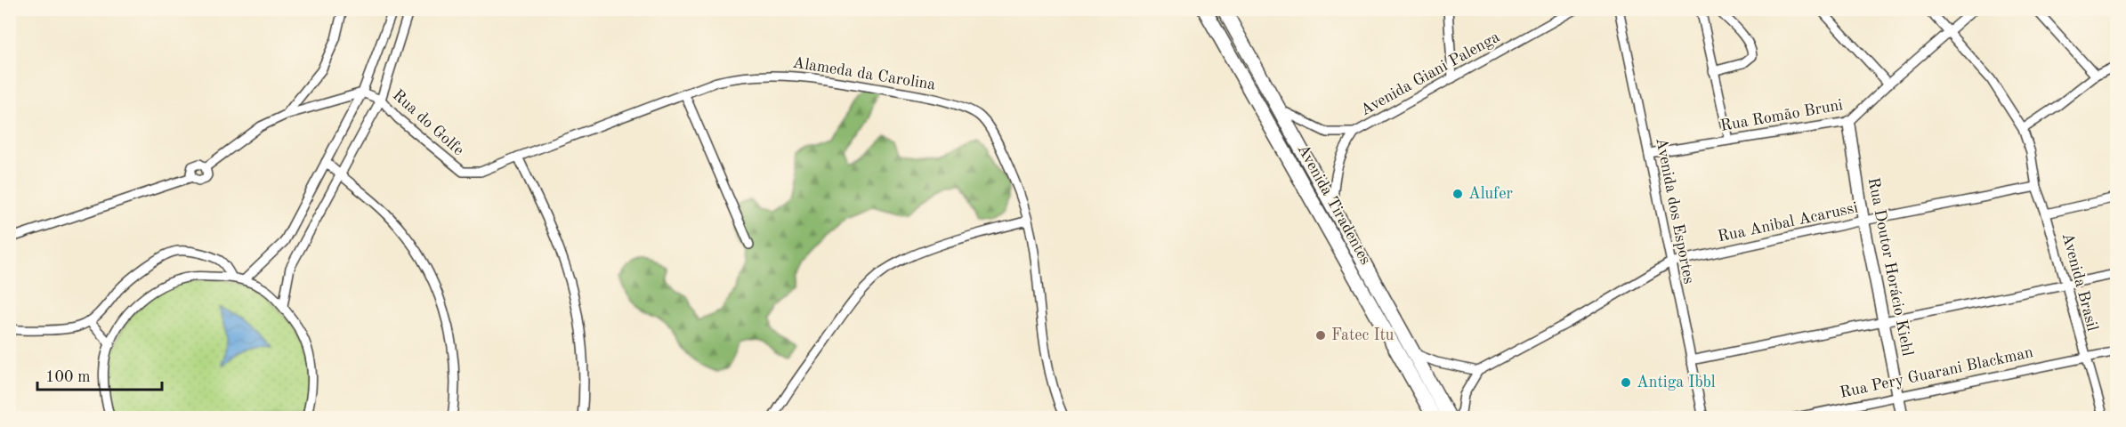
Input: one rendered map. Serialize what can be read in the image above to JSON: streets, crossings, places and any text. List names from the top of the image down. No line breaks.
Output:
{"streets":{"main road":["Avenida Tiradentes"],"street":["Alameda da Carolina","Avenida Giani Palenga","Rua Romão Bruni","Rua do Golfe","Avenida dos Esportes","Rua Anibal Acarussi","Rua Doutor Horácio Kiehl","Avenida Brasil","Rua Pery Guarani Blackman"]},"crossings":[["Alameda da Carolina","Rua do Golfe"],["Rua Romão Bruni","Avenida dos Esportes"],["Rua Romão Bruni","Rua Doutor Horácio Kiehl"],["Rua Romão Bruni","Avenida Brasil"],["Avenida dos Esportes","Rua Anibal Acarussi"],["Rua Anibal Acarussi","Rua Doutor Horácio Kiehl"],["Rua Anibal Acarussi","Avenida Brasil"],["Rua Doutor Horácio Kiehl","Rua Pery Guarani Blackman"],["Avenida Brasil","Rua Pery Guarani Blackman"]],"places":["Alufer","Fatec Itu","Antiga Ibbl"],"scale_bar":"100 m"}
